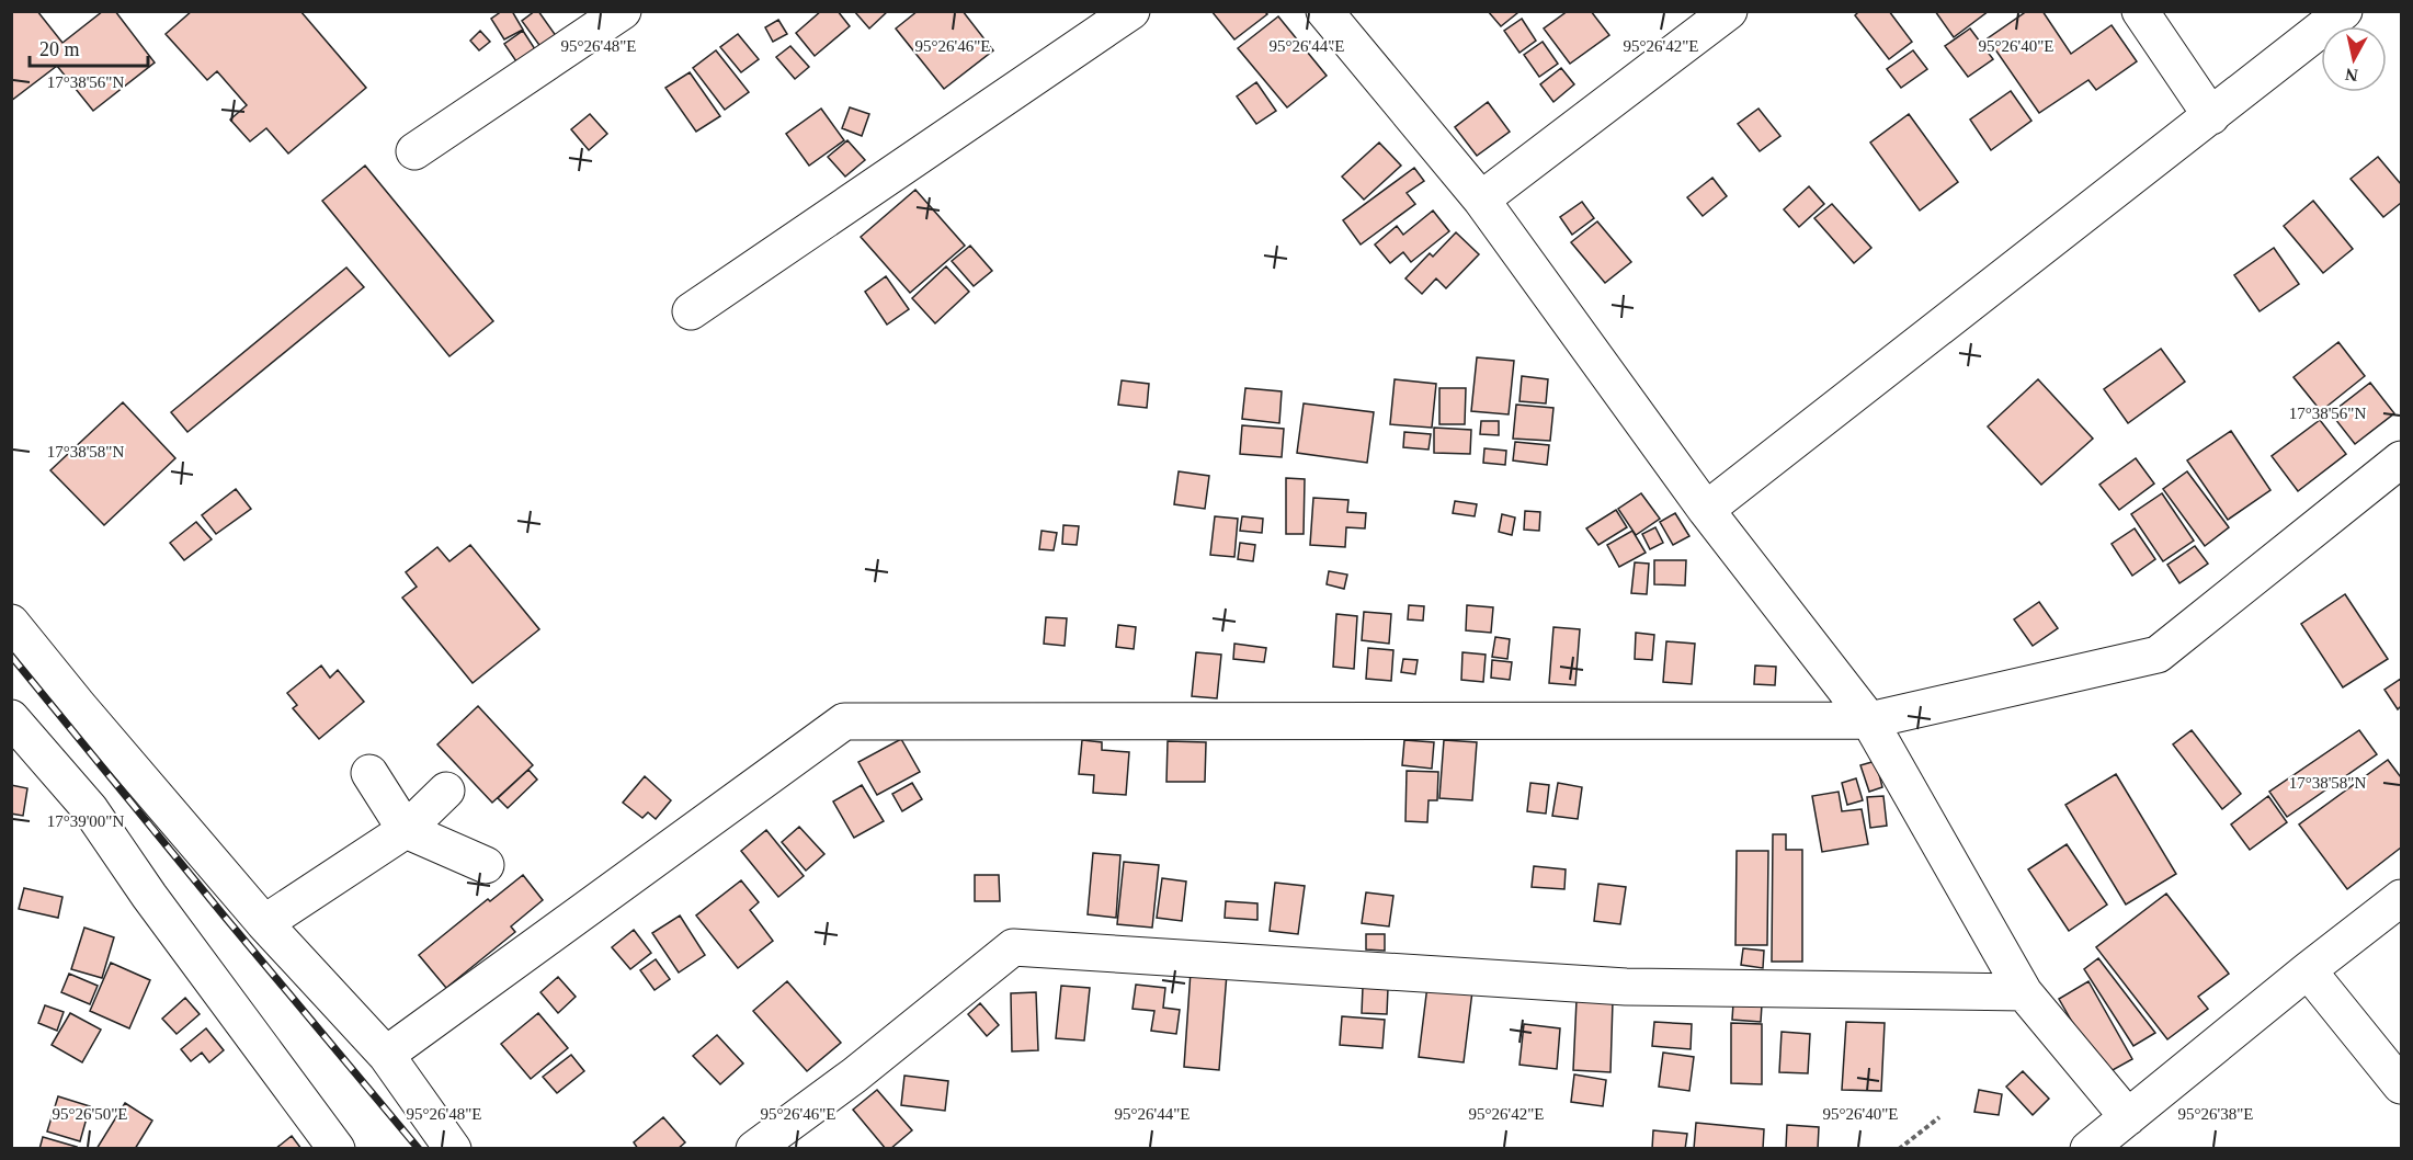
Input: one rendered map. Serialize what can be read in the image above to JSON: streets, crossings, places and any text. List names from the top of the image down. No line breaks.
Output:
{"scale_bar":"20 m","north":"bottom","coordinates":["95°26'48\"E","95°26'46\"E","95°26'44\"E","95°26'42\"E","95°26'40\"E","17°38'56\"N","17°38'58\"N","17°39'00\"N","95°26'50\"E","95°26'38\"E"]}
